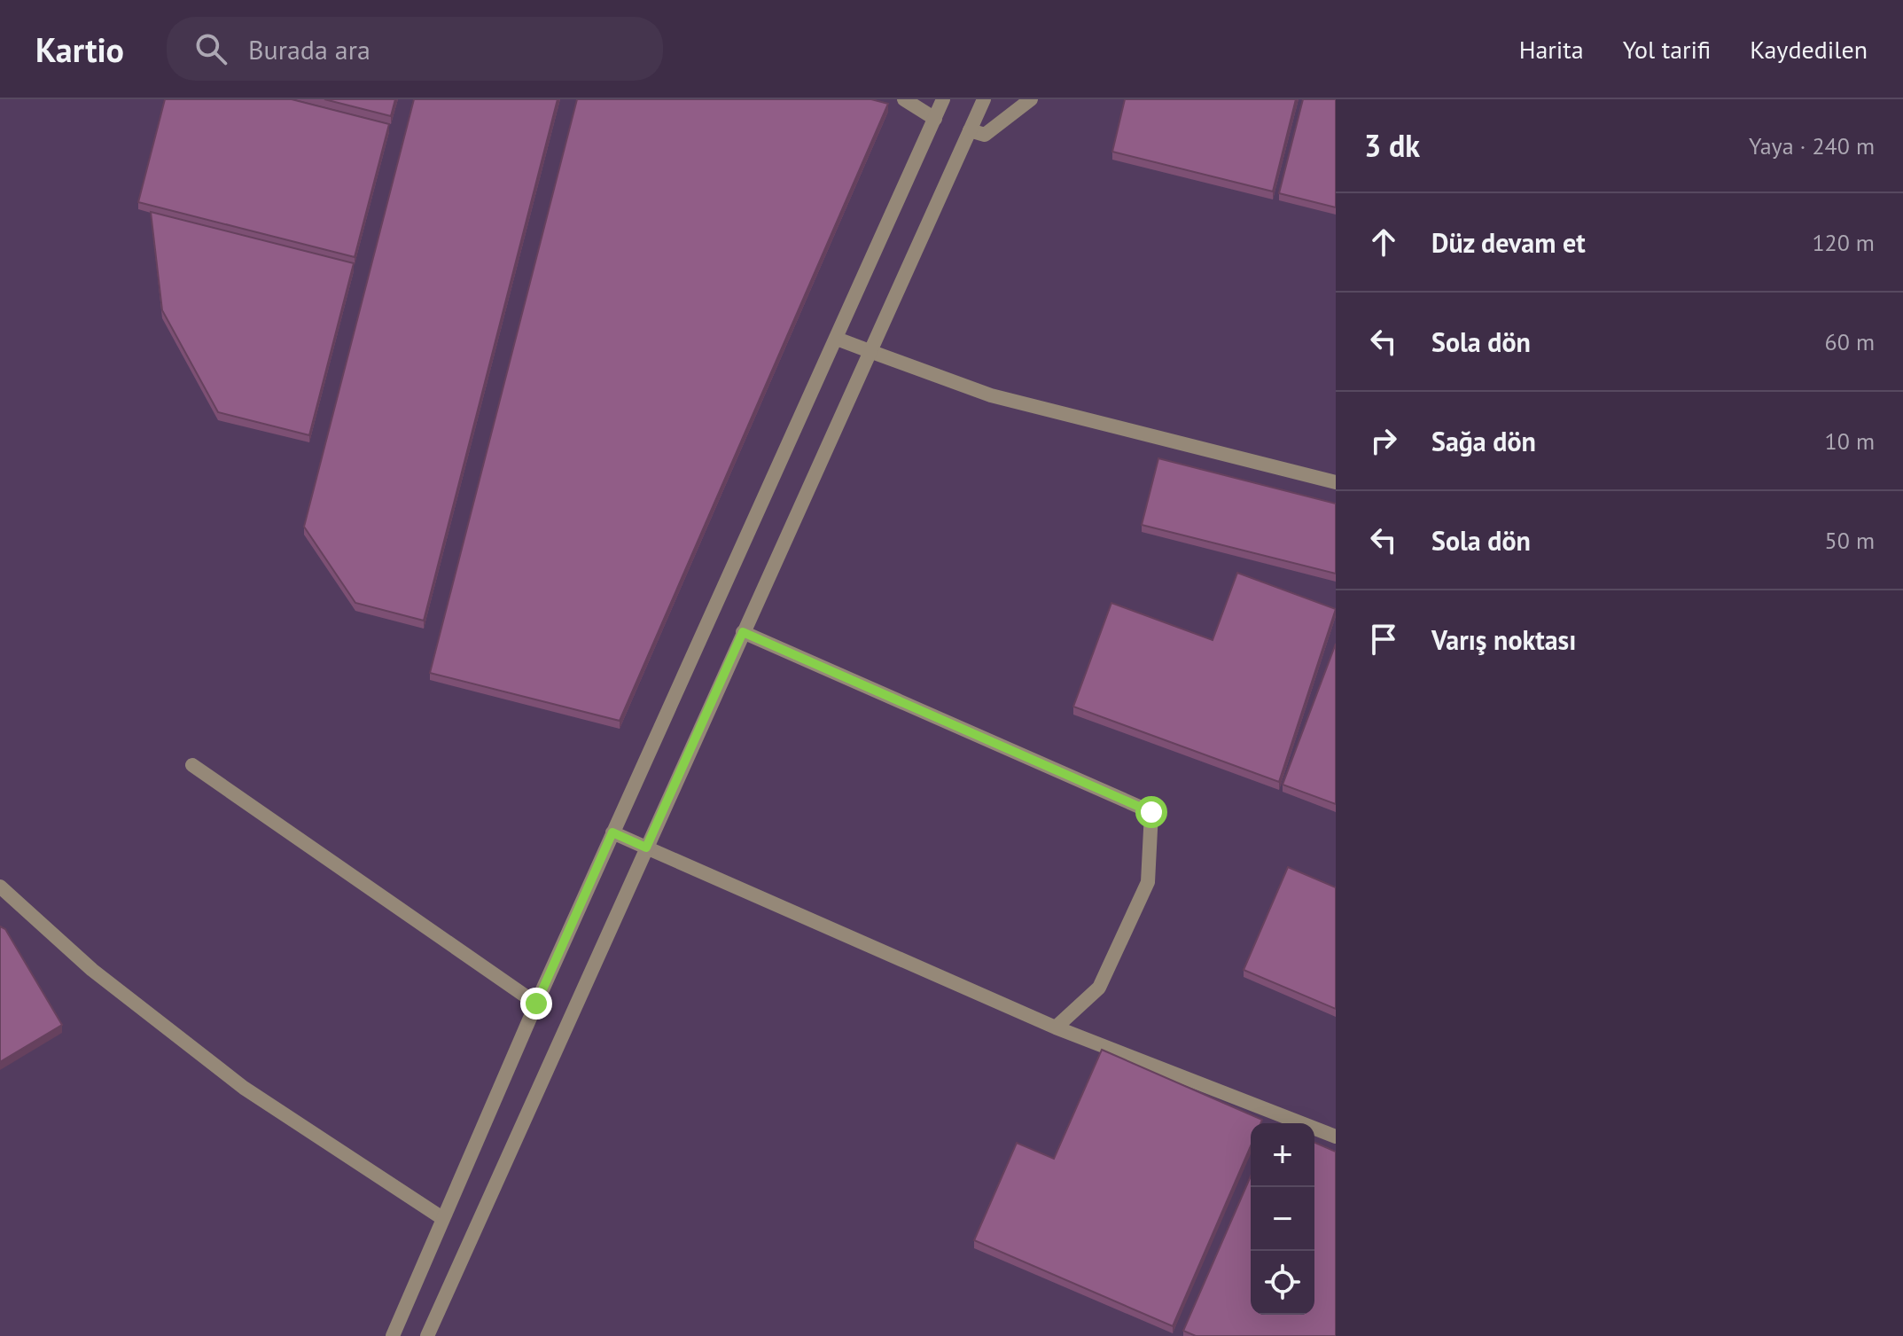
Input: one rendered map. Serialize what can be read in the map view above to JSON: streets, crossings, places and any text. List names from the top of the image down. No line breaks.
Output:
{"page":{"header":"Kartio","search":"Burada ara","nav":["Harita","Yol tarifi","Kaydedilen"],"heading":["3 dk","Yaya · 240 m"],"list":[["Düz devam et","120 m"],["Sola dön","60 m"],["Sağa dön","10 m"],["Sola dön","50 m"],"Varış noktası"],"map_buttons":["+","−"]}}
